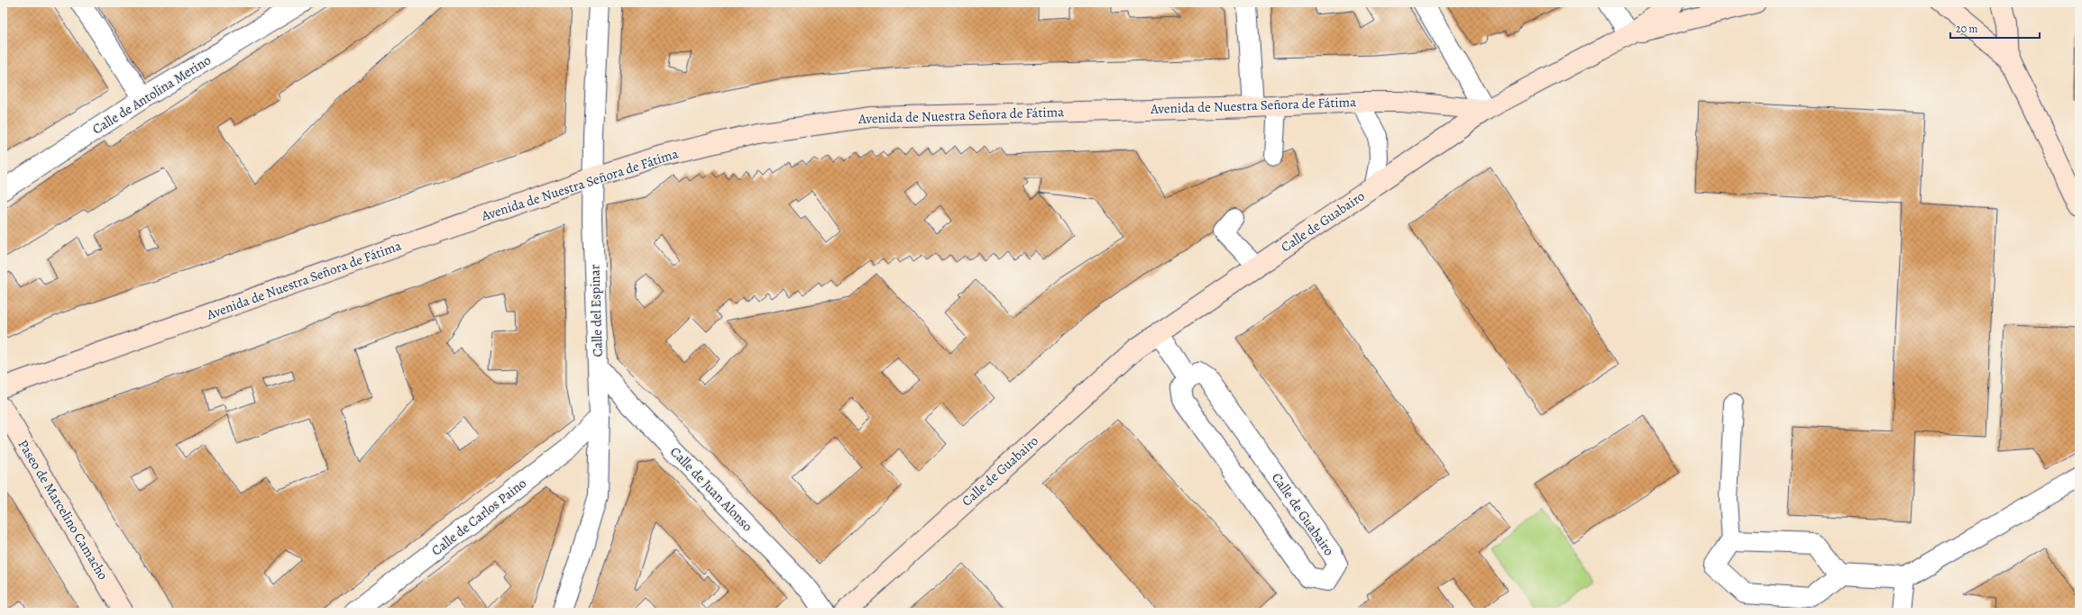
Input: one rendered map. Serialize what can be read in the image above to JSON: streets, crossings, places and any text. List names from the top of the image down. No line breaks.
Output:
{"streets":{"street":["Calle de Antolina Merino","Avenida de Nuestra Señora de Fátima","Calle de Guabairo","Calle del Espinar","Calle de Juan Alonso","Paseo de Marcelino Camacho","Calle de Carlos Paino"]},"crossings":[["Avenida de Nuestra Señora de Fátima","Calle de Guabairo"],["Avenida de Nuestra Señora de Fátima","Calle del Espinar"],["Calle del Espinar","Calle de Juan Alonso"],["Calle del Espinar","Calle de Carlos Paino"]],"scale_bar":"20 m"}
